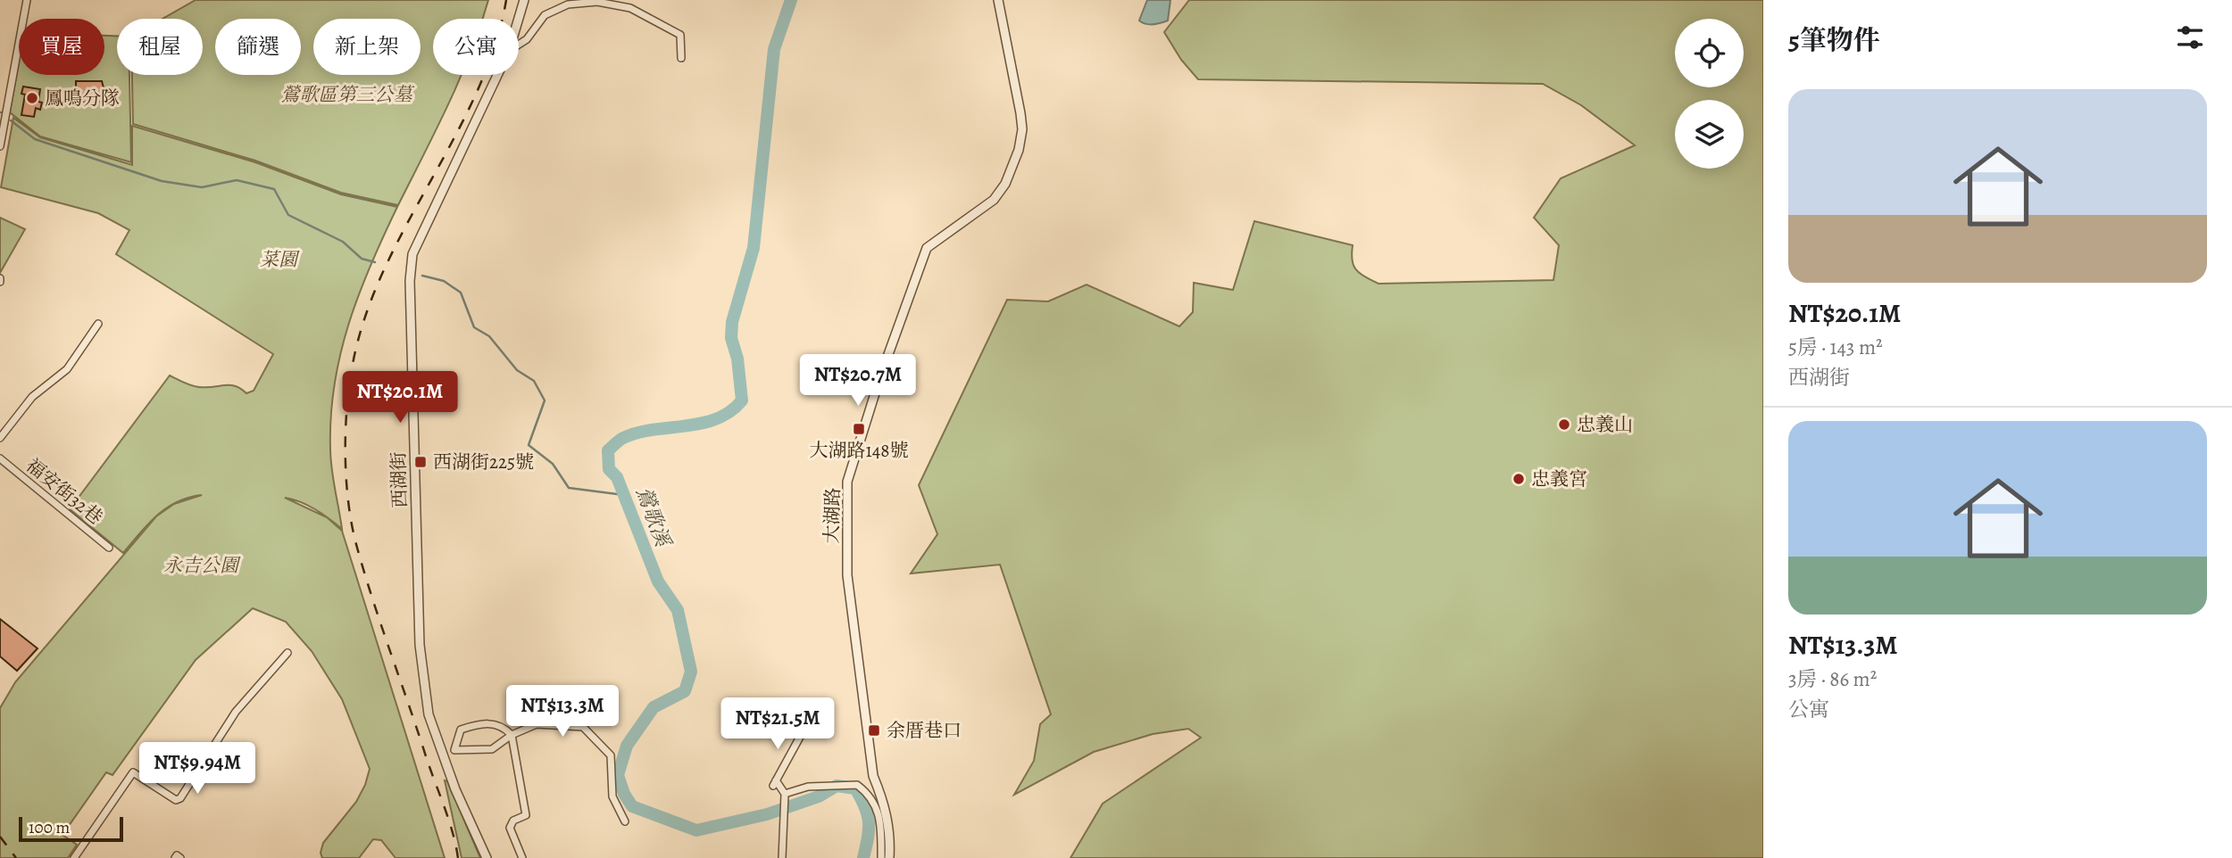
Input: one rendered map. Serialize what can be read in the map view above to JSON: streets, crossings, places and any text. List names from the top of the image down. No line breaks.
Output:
{"streets":{"street":["西湖街","福安街32巷","大湖路"]},"water":["鶯歌溪"],"parks":["鶯歌區第三公墓","菜園","永吉公園"],"places":{"other":["鳳鳴分隊","忠義山","忠義宮"],"transit":["大湖路148號","西湖街225號","余厝巷口"]},"scale_bar":"100 m","page":{"heading":"5筆物件","chip":["買屋","租屋","篩選","新上架","公寓"],"list":[{"name":"NT$20.1M","note":"5房 · 143 m² · 西湖街"},{"name":"NT$13.3M","note":"3房 · 86 m² · 公寓"}],"price":["NT$20.7M","NT$20.1M","NT$13.3M","NT$21.5M","NT$9.94M"],"scale":"100 m"}}
